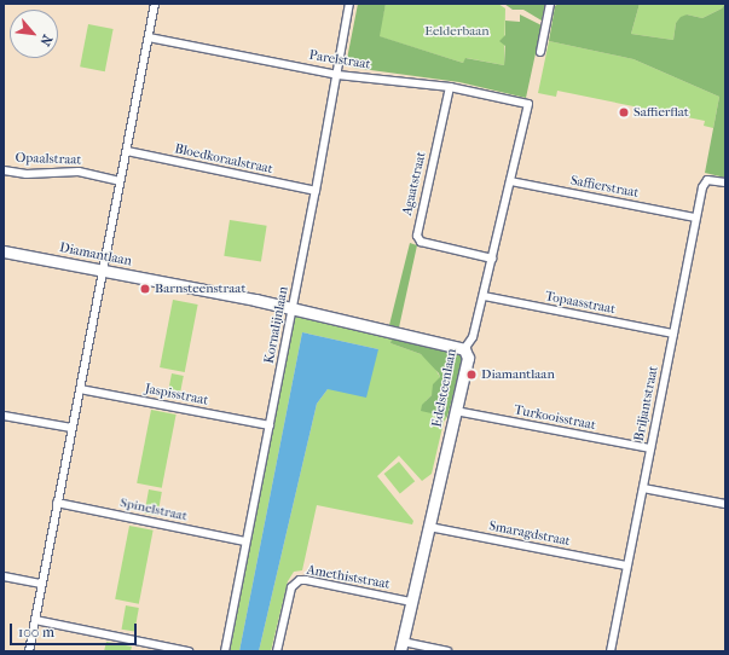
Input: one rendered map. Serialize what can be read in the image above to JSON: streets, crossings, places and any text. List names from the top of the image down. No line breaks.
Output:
{"streets":{"street":["Parelstraat","Opaalstraat","Bloedkoraalstraat","Agaatstraat","Saffierstraat","Diamantlaan","Topaasstraat","Kornalijnlaan","Edelsteenlaan","Jaspisstraat","Briljantstraat","Turkooisstraat","Spinelstraat","Smaragdstraat","Amethiststraat"]},"crossings":[["Parelstraat","Agaatstraat"],["Parelstraat","Kornalijnlaan"],["Parelstraat","Edelsteenlaan"],["Bloedkoraalstraat","Kornalijnlaan"],["Agaatstraat","Edelsteenlaan"],["Saffierstraat","Edelsteenlaan"],["Saffierstraat","Briljantstraat"],["Diamantlaan","Kornalijnlaan"],["Diamantlaan","Edelsteenlaan"],["Topaasstraat","Edelsteenlaan"],["Topaasstraat","Briljantstraat"],["Kornalijnlaan","Jaspisstraat"],["Kornalijnlaan","Spinelstraat"],["Edelsteenlaan","Turkooisstraat"],["Edelsteenlaan","Smaragdstraat"],["Edelsteenlaan","Amethiststraat"],["Briljantstraat","Turkooisstraat"],["Briljantstraat","Smaragdstraat"]],"parks":["Eelderbaan"],"places":["Saffierflat","Barnsteenstraat","Diamantlaan"],"scale_bar":"100 m","north":"bottom right"}
